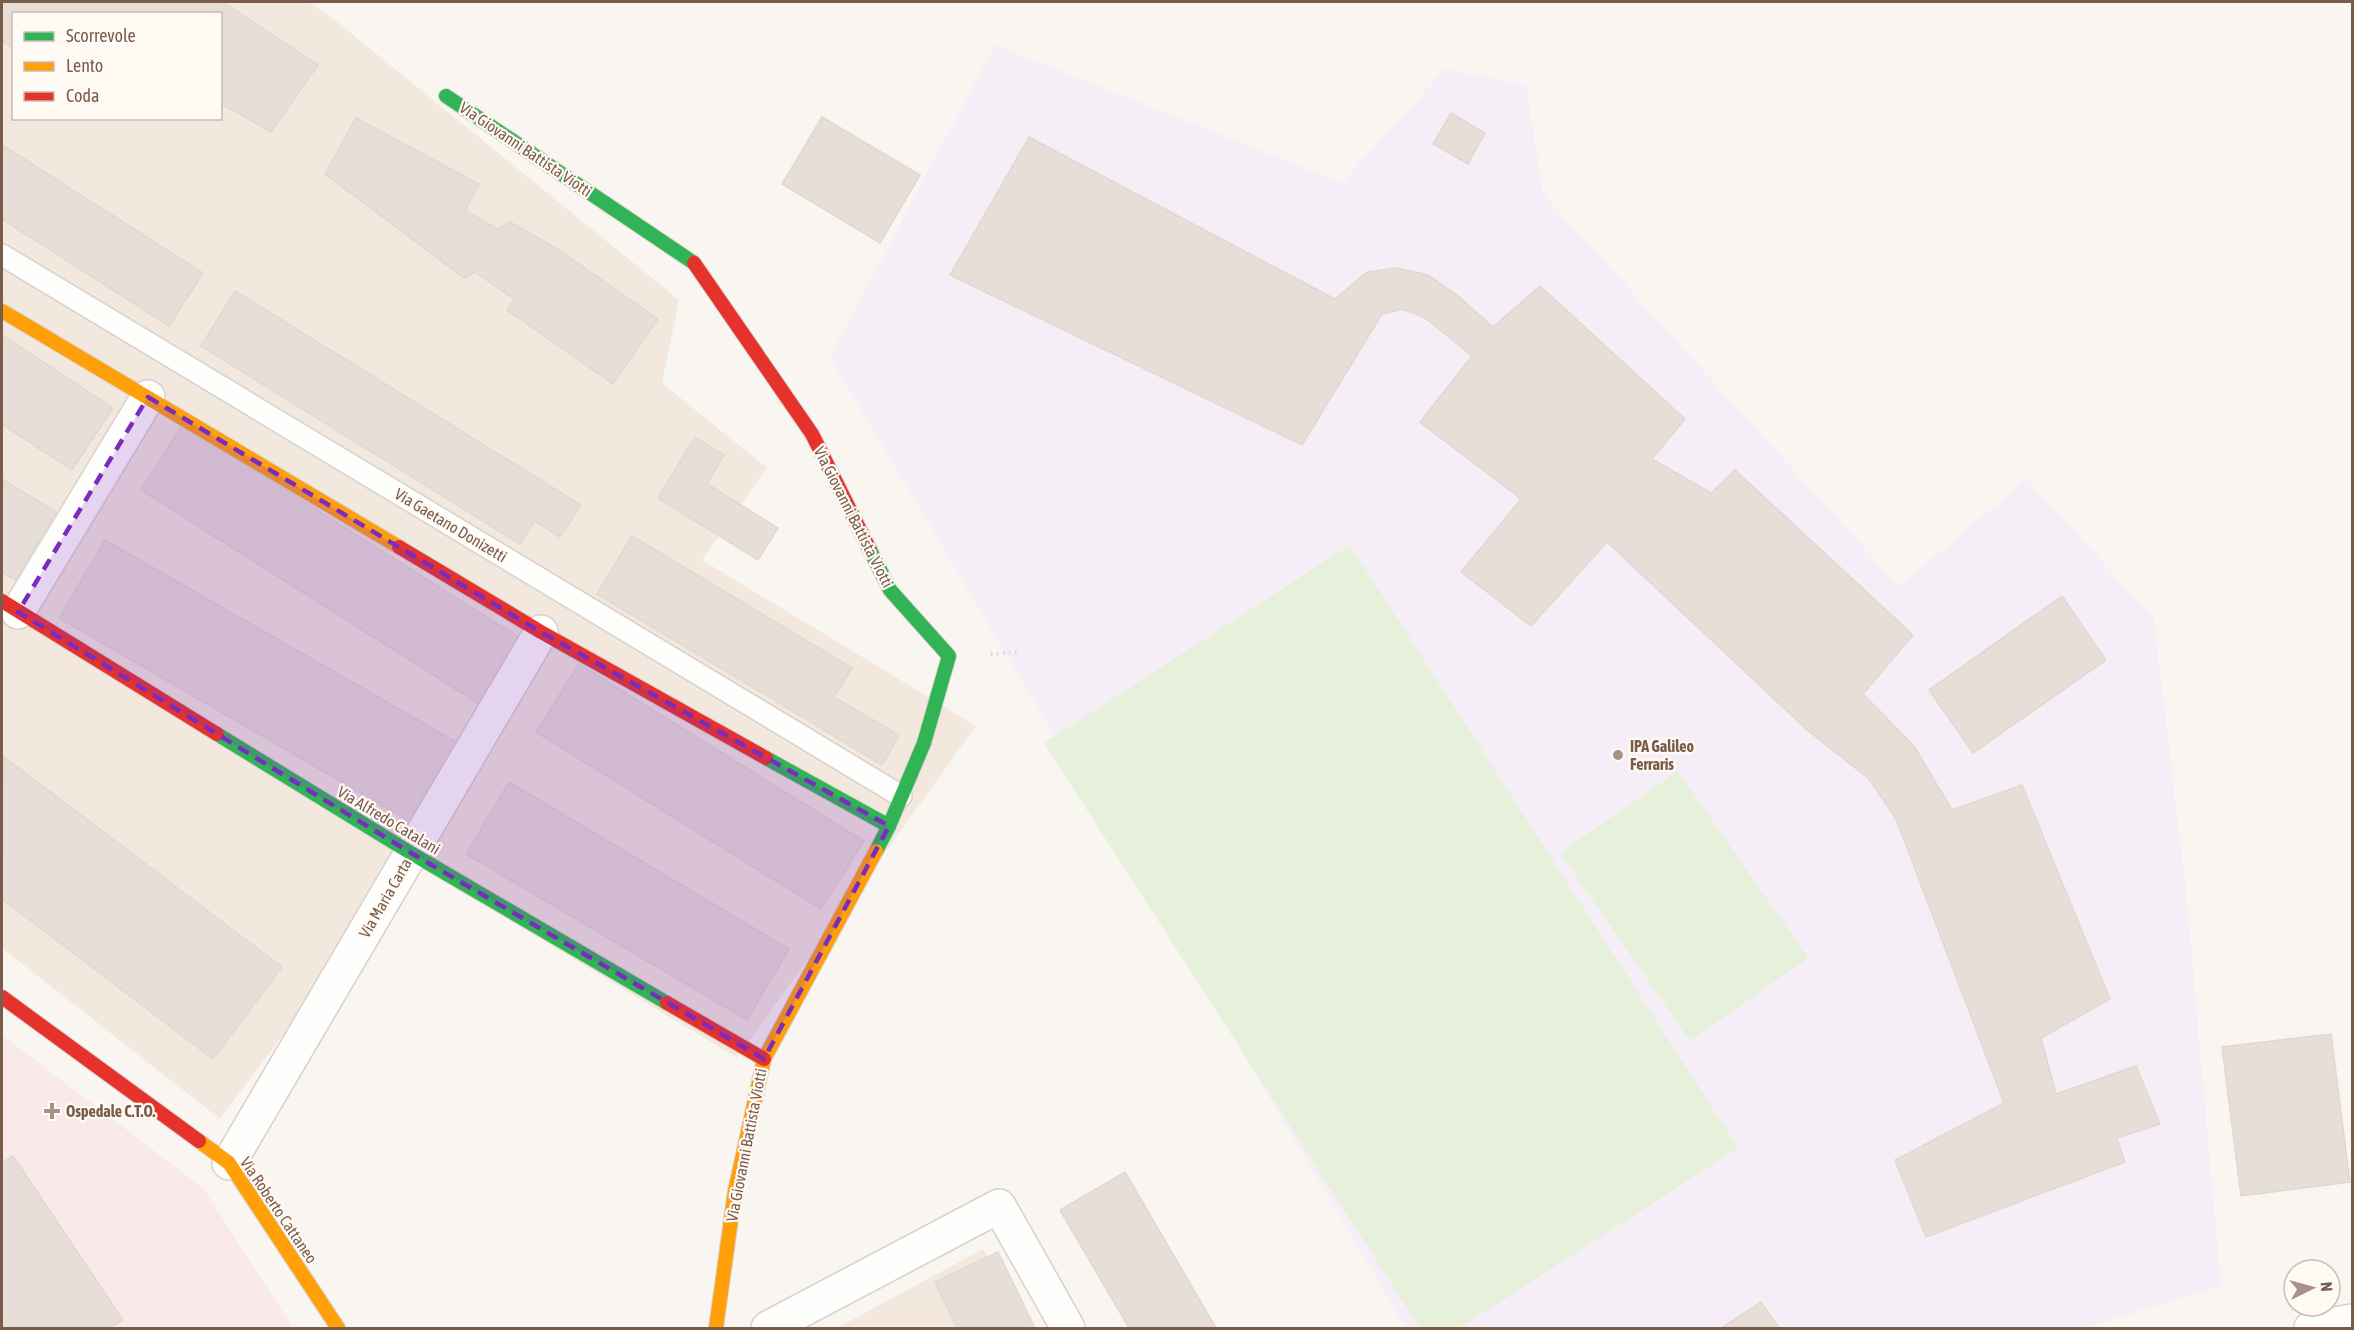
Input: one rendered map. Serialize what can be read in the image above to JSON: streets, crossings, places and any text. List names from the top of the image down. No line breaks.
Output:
{"streets":{"street":["Via Giovanni Battista Viotti","Via Alfredo Catalani","Via Maria Carta","Via Roberto Cattaneo"],"lane":["Via Gaetano Donizetti"]},"crossings":[["Via Giovanni Battista Viotti","Via Gaetano Donizetti"],["Via Giovanni Battista Viotti","Via Alfredo Catalani"],["Via Alfredo Catalani","Via Maria Carta"],["Via Maria Carta","Via Roberto Cattaneo"]],"places":{"other":["IPA Galileo Ferraris"],"health":["Ospedale C.T.O."]},"legend":["Scorrevole","Lento","Coda"],"north":"right"}
